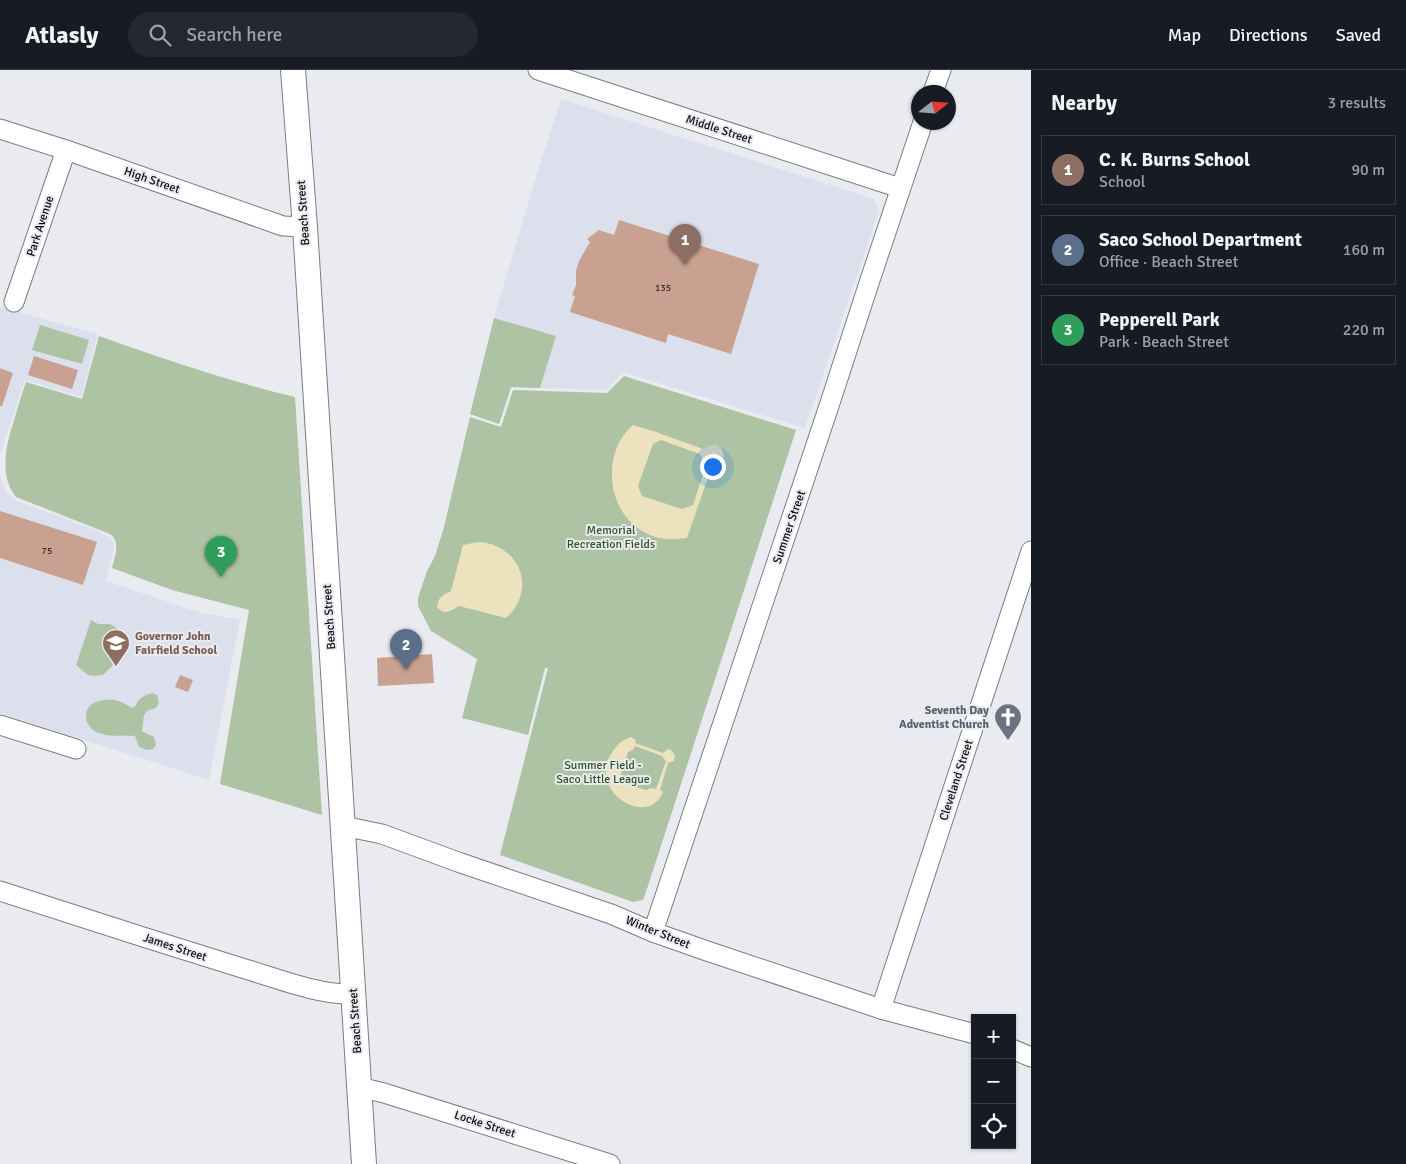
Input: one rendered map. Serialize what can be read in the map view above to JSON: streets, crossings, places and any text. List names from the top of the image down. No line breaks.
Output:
{"streets":{"main road":["Beach Street"],"street":["Middle Street","High Street","Park Avenue","Summer Street","Cleveland Street","Winter Street","James Street","Locke Street"]},"crossings":[["Middle Street","Summer Street"],["High Street","Beach Street"],["High Street","Park Avenue"],["Beach Street","Winter Street"],["Beach Street","James Street"],["Beach Street","Locke Street"],["Summer Street","Winter Street"],["Cleveland Street","Winter Street"]],"parks":["Memorial Recreation Fields","Summer Field - Saco Little League"],"places":{"school or university":["Governor John Fairfield School"],"church":["Seventh Day Adventist Church"]},"house_numbers":["135","75"],"north":"right","page":{"header":"Atlasly","search":"Search here","nav":["Map","Directions","Saved"],"heading":["Nearby","3 results"],"list":[{"mark":"1","name":"C. K. Burns School","note":"School","value":"90 m"},{"mark":"2","name":"Saco School Department","note":"Office · Beach Street","value":"160 m"},{"mark":"3","name":"Pepperell Park","note":"Park · Beach Street","value":"220 m"}],"pins":["1","3","2"],"map_buttons":["+","−"]}}
